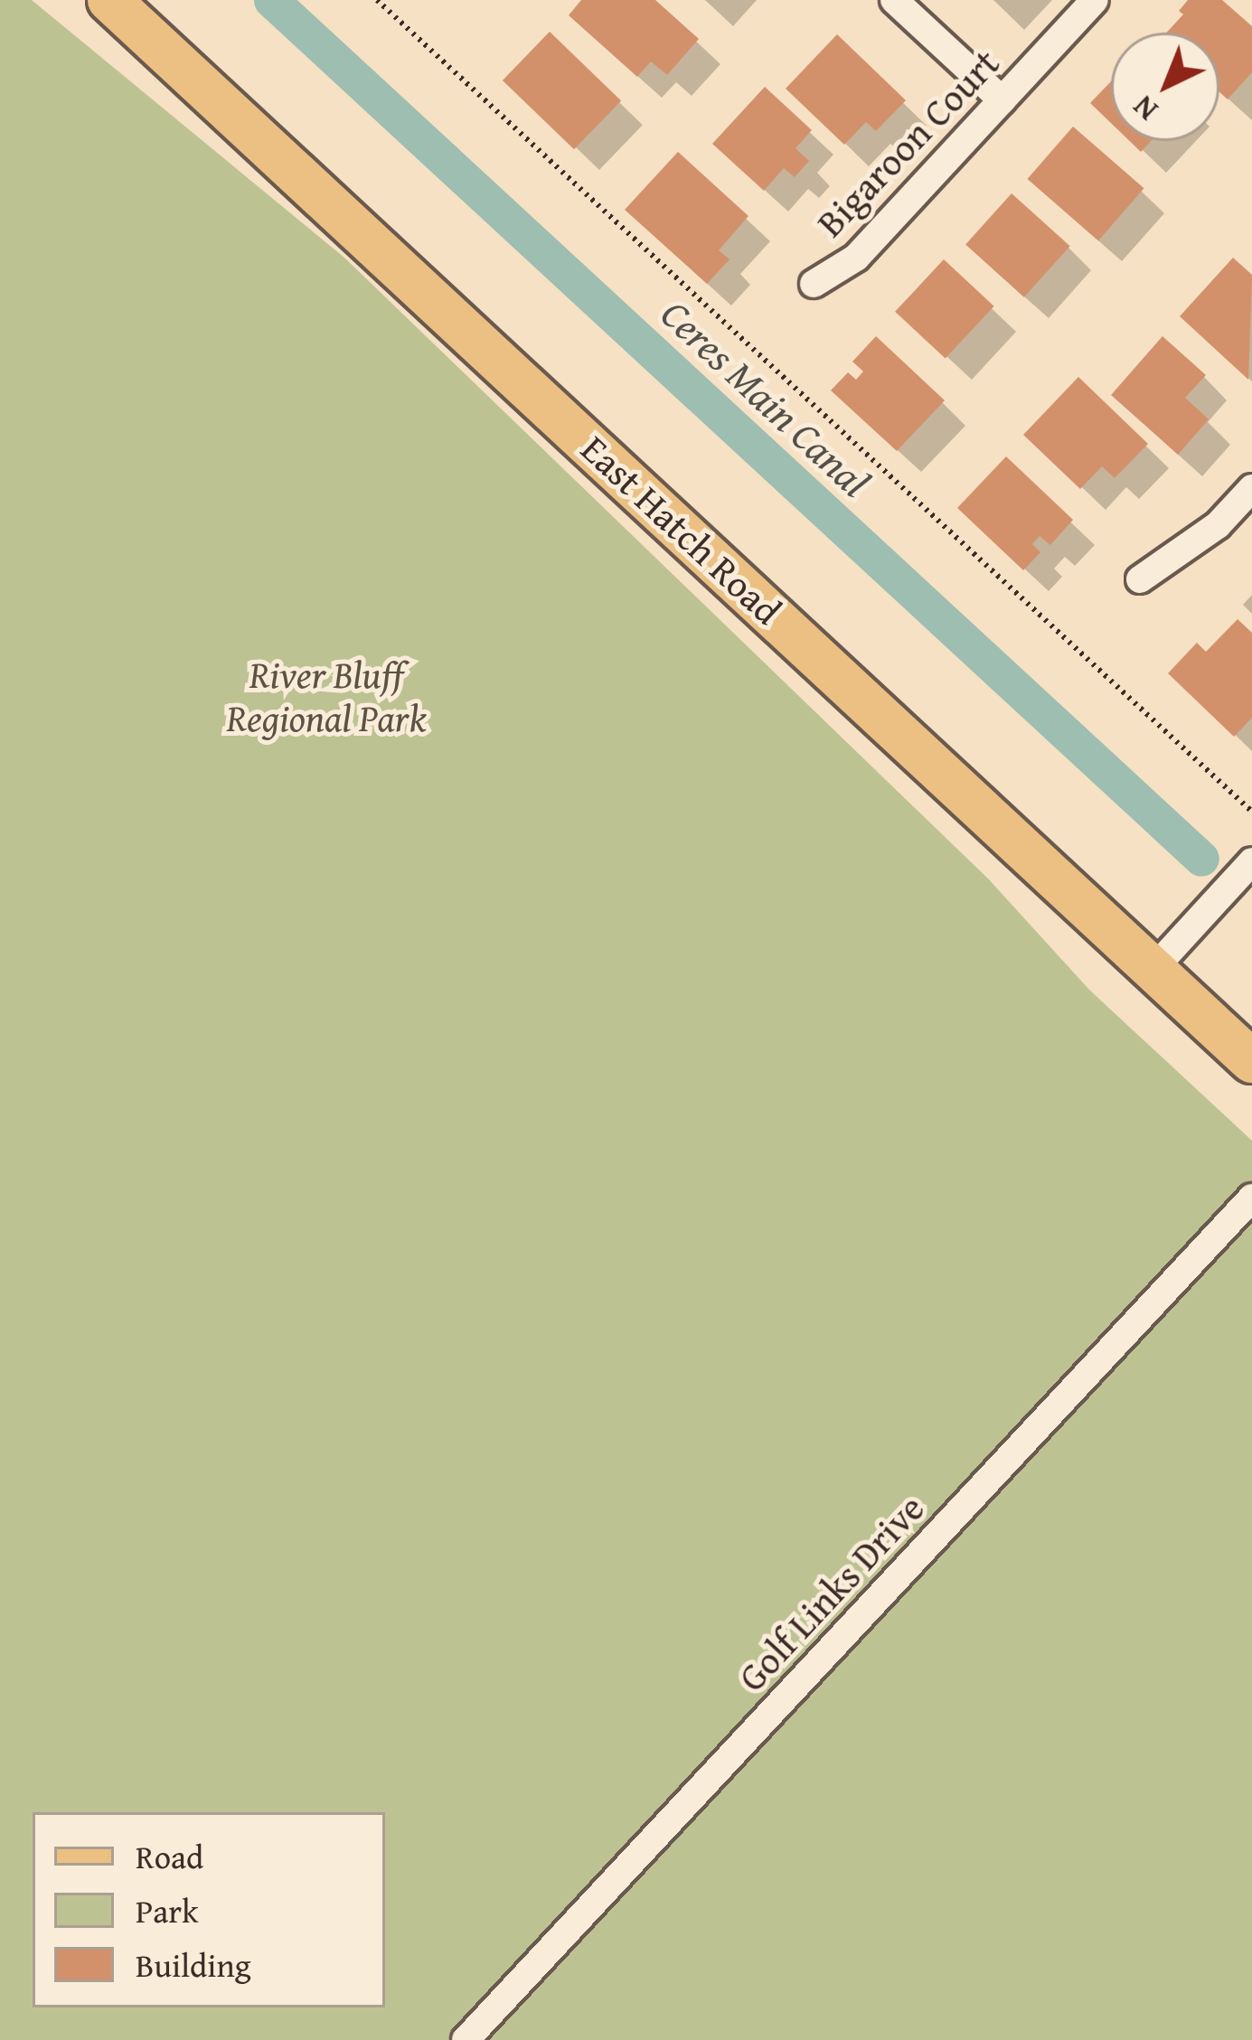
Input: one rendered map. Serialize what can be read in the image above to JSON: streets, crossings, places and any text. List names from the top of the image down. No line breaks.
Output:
{"streets":{"main road":["East Hatch Road"],"street":["Bigaroon Court","Golf Links Drive"]},"water":["Ceres Main Canal"],"parks":["River Bluff Regional Park"],"legend":["Road","Park","Building"],"north":"bottom left"}
